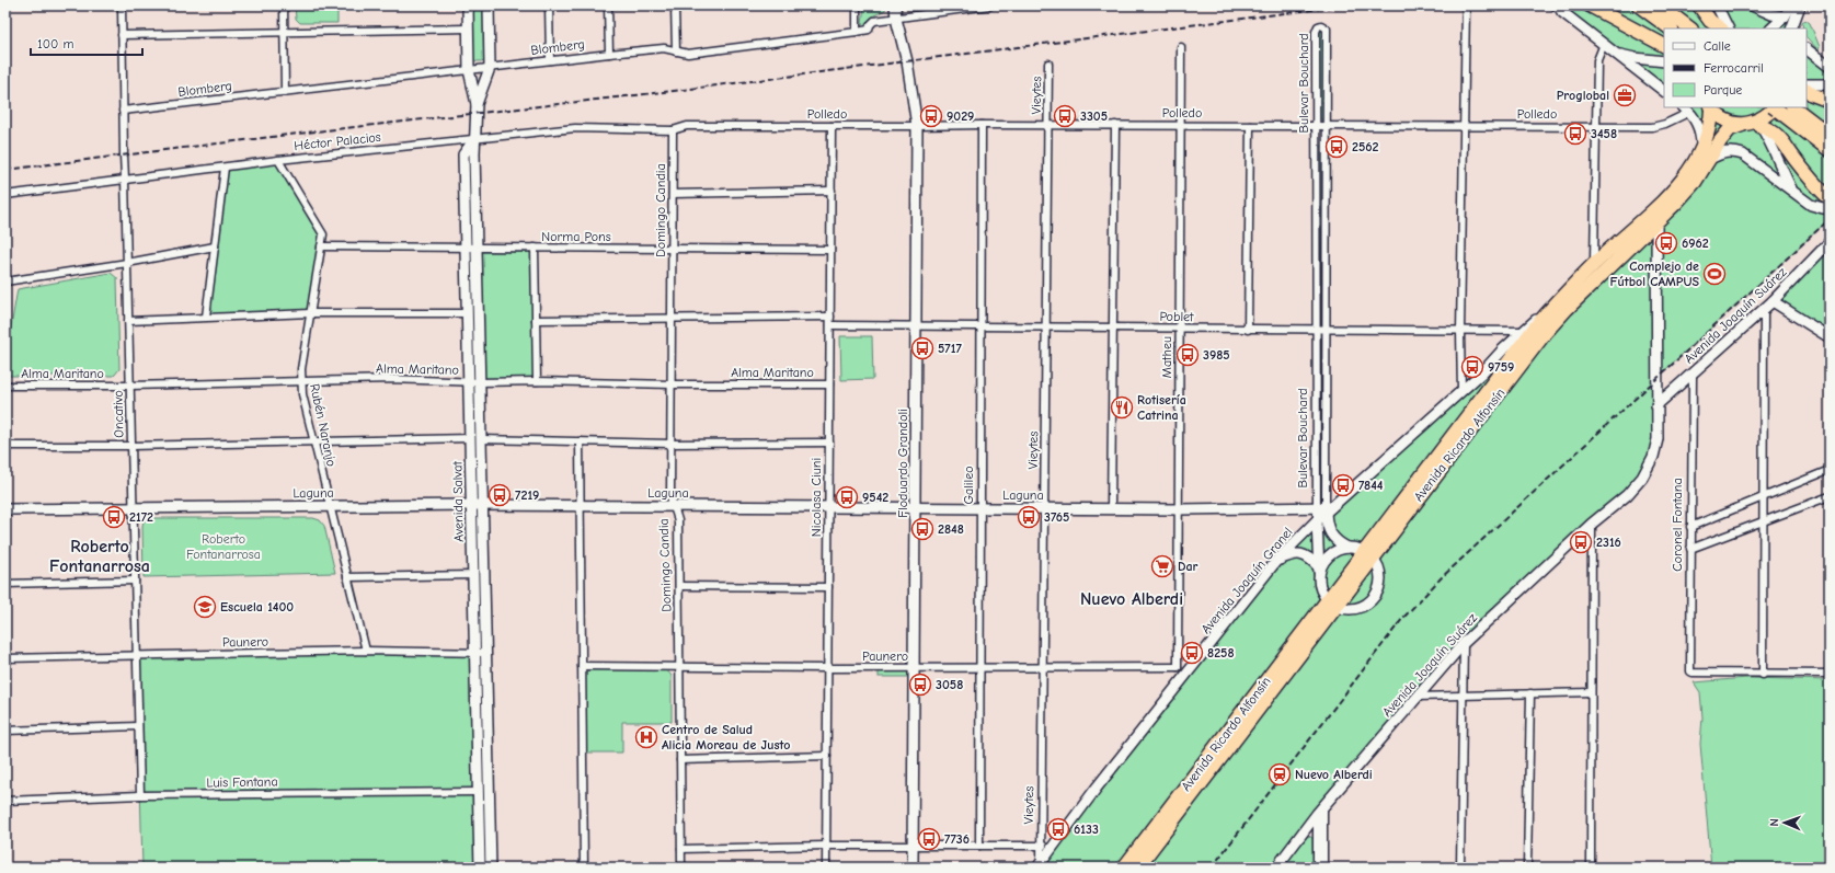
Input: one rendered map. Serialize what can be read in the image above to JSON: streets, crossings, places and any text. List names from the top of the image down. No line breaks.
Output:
{"streets":{"highway":["Avenida Ricardo Alfonsín"],"street":["Blomberg","Bulevar Bouchard","Vieytes","Polledo","Héctor Palacios","Domingo Candia","Norma Pons","Avenida Joaquín Suárez","Poblet","Matheu","Alma Maritano","Oncativo","Rubén Naranjo","Floduardo Grandoli","Galileo","Laguna","Nicolasa Ciuni","Avenida Salvat","Coronel Fontana","Avenida Joaquín Granel","Paunero","Luis Fontana"]},"crossings":[["Blomberg","Oncativo"],["Blomberg","Floduardo Grandoli"],["Blomberg","Avenida Salvat"],["Bulevar Bouchard","Polledo"],["Bulevar Bouchard","Poblet"],["Bulevar Bouchard","Laguna"],["Bulevar Bouchard","Avenida Joaquín Granel"],["Vieytes","Polledo"],["Vieytes","Poblet"],["Vieytes","Laguna"],["Vieytes","Avenida Joaquín Granel"],["Vieytes","Paunero"],["Polledo","Héctor Palacios"],["Polledo","Domingo Candia"],["Polledo","Matheu"],["Polledo","Floduardo Grandoli"],["Polledo","Galileo"],["Polledo","Nicolasa Ciuni"],["Héctor Palacios","Domingo Candia"],["Héctor Palacios","Oncativo"],["Héctor Palacios","Rubén Naranjo"],["Héctor Palacios","Avenida Salvat"],["Domingo Candia","Norma Pons"],["Domingo Candia","Alma Maritano"],["Domingo Candia","Laguna"],["Domingo Candia","Paunero"],["Norma Pons","Rubén Naranjo"],["Norma Pons","Nicolasa Ciuni"],["Norma Pons","Avenida Salvat"],["Avenida Joaquín Suárez","Coronel Fontana"],["Poblet","Matheu"],["Poblet","Floduardo Grandoli"],["Poblet","Galileo"],["Poblet","Nicolasa Ciuni"],["Poblet","Avenida Joaquín Granel"],["Matheu","Laguna"],["Matheu","Paunero"],["Alma Maritano","Oncativo"],["Alma Maritano","Rubén Naranjo"],["Alma Maritano","Nicolasa Ciuni"],["Alma Maritano","Avenida Salvat"],["Oncativo","Laguna"],["Oncativo","Paunero"],["Oncativo","Luis Fontana"],["Rubén Naranjo","Laguna"],["Rubén Naranjo","Paunero"],["Avenida Ricardo Alfonsín","Avenida Joaquín Granel"],["Floduardo Grandoli","Laguna"],["Floduardo Grandoli","Paunero"],["Galileo","Laguna"],["Galileo","Paunero"],["Laguna","Nicolasa Ciuni"],["Laguna","Avenida Salvat"],["Laguna","Avenida Joaquín Granel"],["Nicolasa Ciuni","Paunero"],["Avenida Salvat","Paunero"],["Avenida Salvat","Luis Fontana"]],"districts":["Roberto Fontanarrosa","Nuevo Alberdi"],"parks":["Roberto Fontanarrosa"],"places":{"office":["Proglobal"],"bus stop":["9029","3305","3458","2562","6962","5717","3985","9759","7844","7219","9542","2172","3765","2848","2316","8258","3058","6133","7736"],"sports":["Complejo de Fútbol CAMPUS"],"restaurant":["Rotisería Catrina"],"supermarket":["Dar"],"school or university":["Escuela 1400"],"hospital":["Centro de Salud Alicia Moreau de Justo"],"station":["Nuevo Alberdi"]},"legend":["Calle","Ferrocarril","Parque"],"scale_bar":"100 m","north":"left"}
